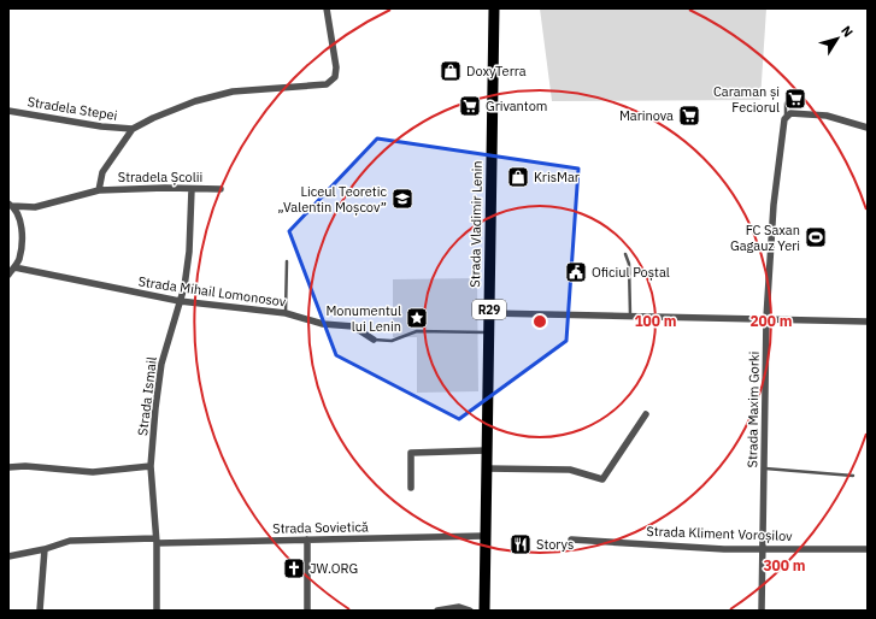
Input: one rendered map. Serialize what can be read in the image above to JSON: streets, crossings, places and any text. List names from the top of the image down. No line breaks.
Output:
{"streets":{"main road":["Strada Vladimir Lenin","R29"],"street":["Stradela Stepei","Stradela Școlii","Strada Mihail Lomonosov","Strada Ismail","Strada Maxim Gorki","Strada Sovietică","Strada Kliment Voroșilov"]},"crossings":[["Stradela Școlii","Strada Ismail"],["Strada Vladimir Lenin","Strada Sovietică"],["Strada Mihail Lomonosov","Strada Ismail"],["Strada Ismail","Strada Sovietică"],["Strada Maxim Gorki","Strada Kliment Voroșilov"]],"places":{"shop":["DoxyTerra","KrisMar"],"supermarket":["Caraman și Feciorul","Grivantom","Marinova"],"school or university":["Liceul Teoretic „Valentin Moșcov”"],"sports":["FC Saxan Gagauz Yeri"],"public building":["Oficiul Poștal"],"place":["Monumentul lui Lenin"],"restaurant":["Storys"],"church":["JW.ORG"]},"north":"top right","rings":["100 m","200 m","300 m"]}
